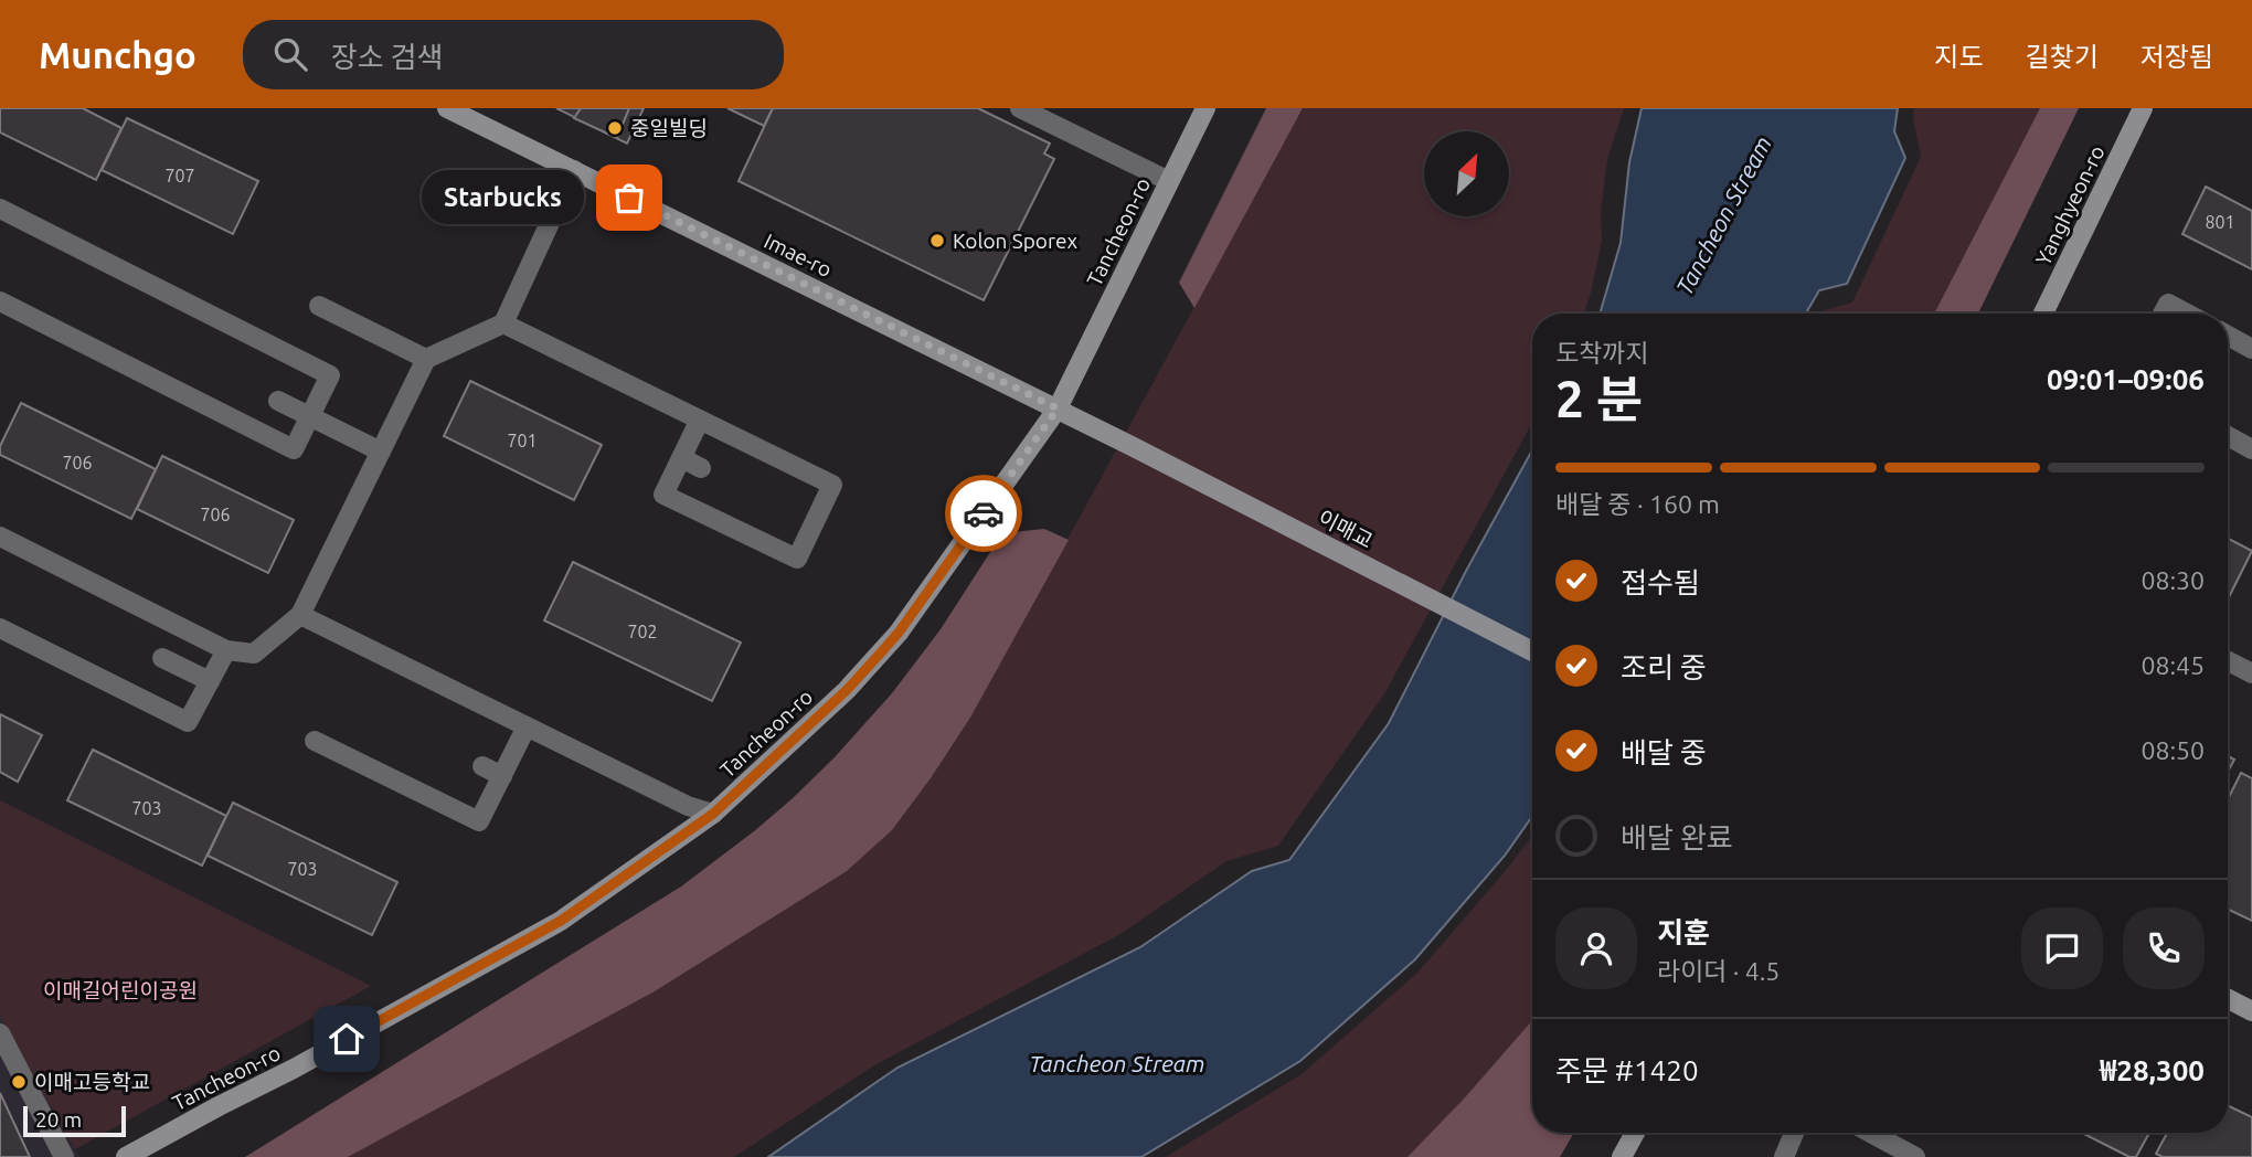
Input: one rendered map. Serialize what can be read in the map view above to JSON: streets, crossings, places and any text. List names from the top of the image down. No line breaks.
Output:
{"streets":{"main road":["Yanghyeon-ro","Tancheon-ro","Imae-ro","이매교"]},"crossings":[["Tancheon-ro","Imae-ro"],["Imae-ro","이매교"]],"water":["Tancheon Stream"],"parks":["이매길어린이공원"],"places":["중일빌딩","Starbucks","Kolon Sporex","이매고등학교"],"house_numbers":["707","801","701","706","706","702","703","703"],"scale_bar":"20 m","north":"top right","page":{"header":"Munchgo","search":"장소 검색","nav":["지도","길찾기","저장됨"],"bubble":"Starbucks","heading":["2 분","도착까지","09:01–09:06"],"panel":["지훈","라이더 · 4.5","주문 #1420","₩28,300"],"bar":"배달 중 · 160 m","list":[["접수됨","08:30"],["조리 중","08:45"],["배달 중","08:50"],"배달 완료"],"scale":"20 m"}}
